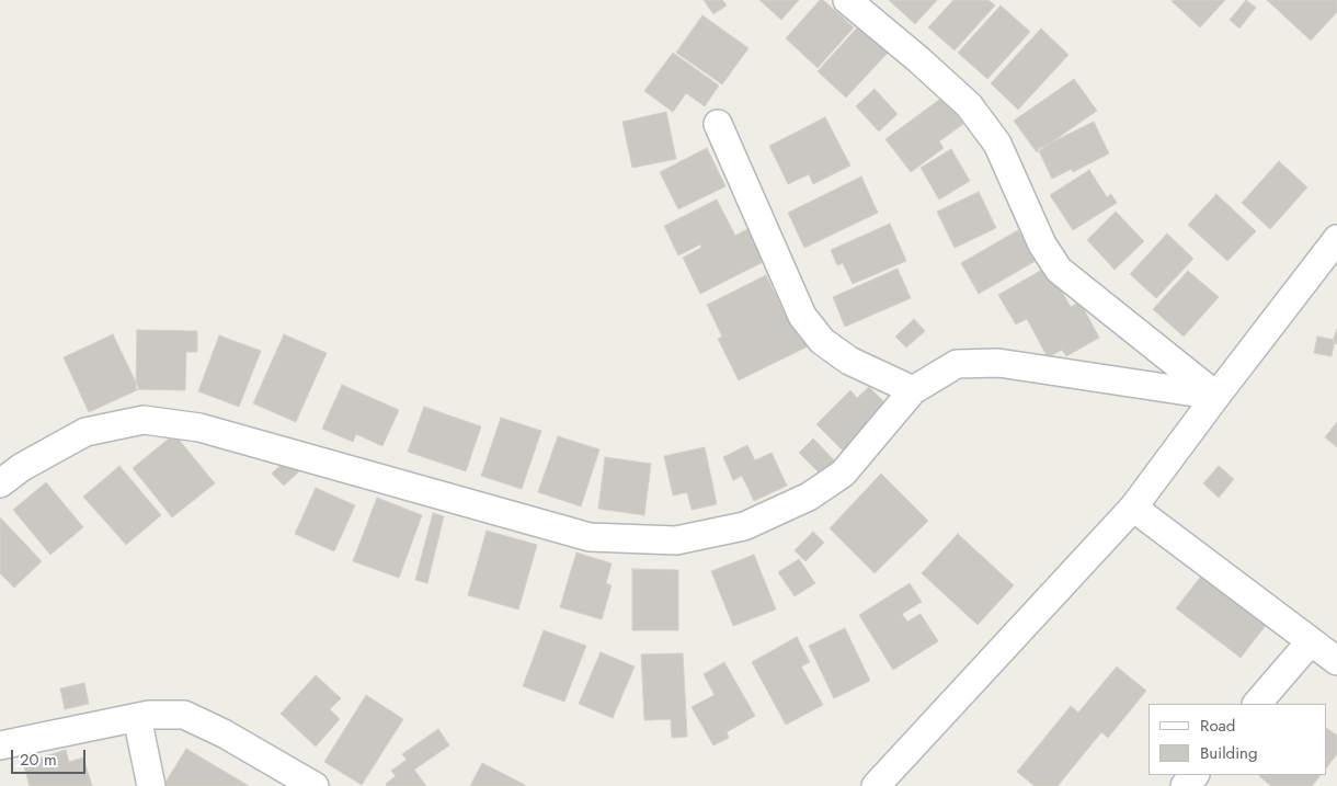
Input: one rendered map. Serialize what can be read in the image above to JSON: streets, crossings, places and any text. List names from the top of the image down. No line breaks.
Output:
{"legend":["Road","Building"],"scale_bar":"20 m"}
